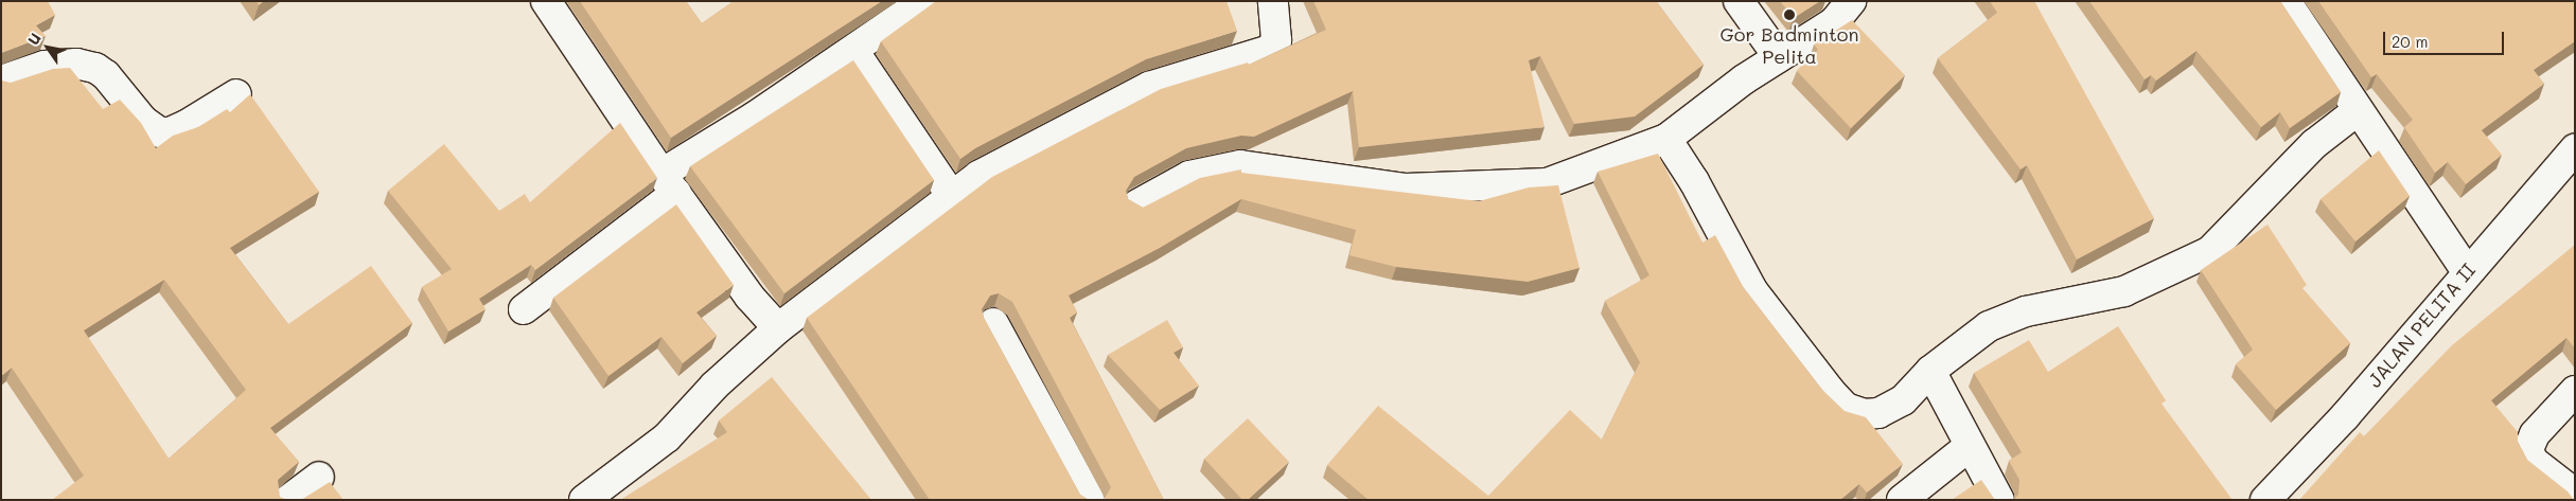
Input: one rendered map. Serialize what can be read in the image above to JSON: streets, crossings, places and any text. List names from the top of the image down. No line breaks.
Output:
{"streets":{"street":["JALAN PELITA II"]},"places":["Gor Badminton Pelita"],"scale_bar":"20 m","north":"top left"}
